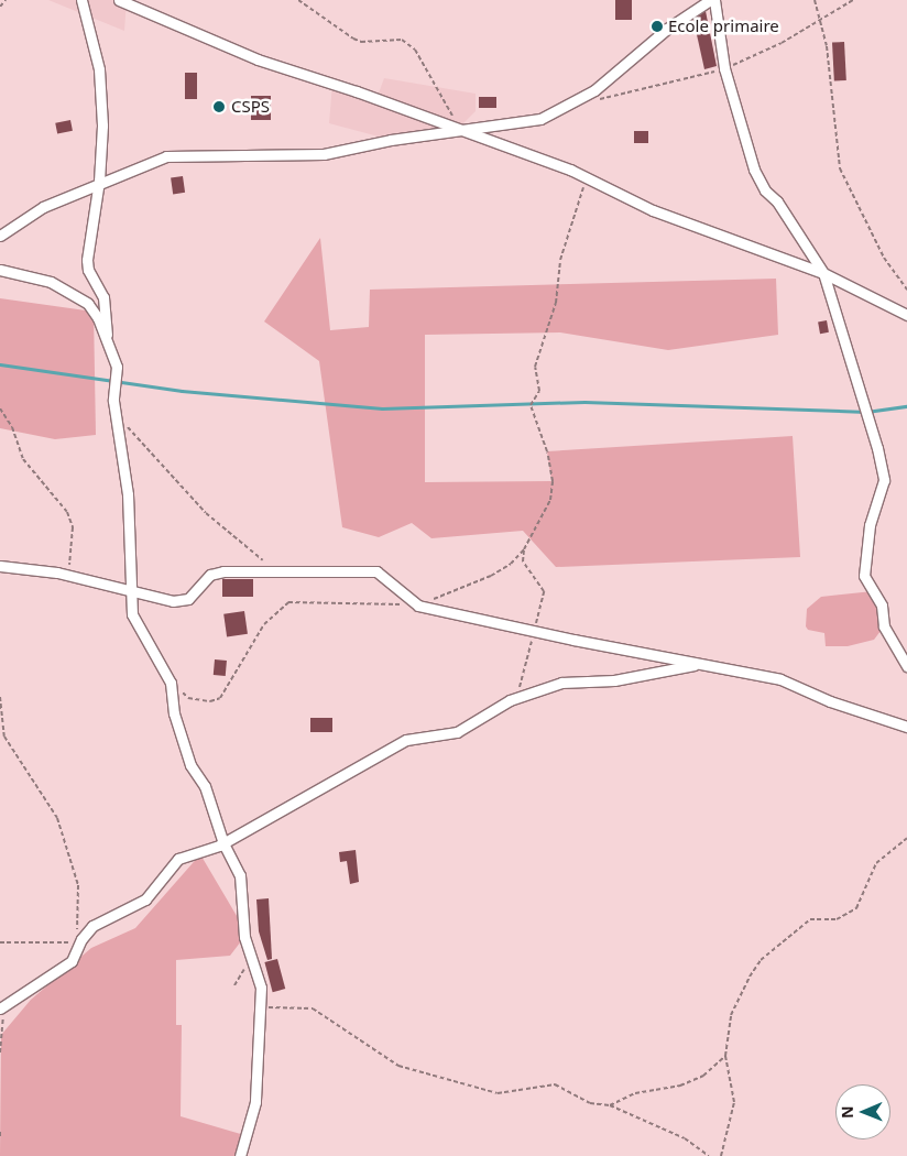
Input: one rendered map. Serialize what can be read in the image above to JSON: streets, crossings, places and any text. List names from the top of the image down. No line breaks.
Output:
{"places":["Ecole primaire","CSPS"],"north":"left"}
